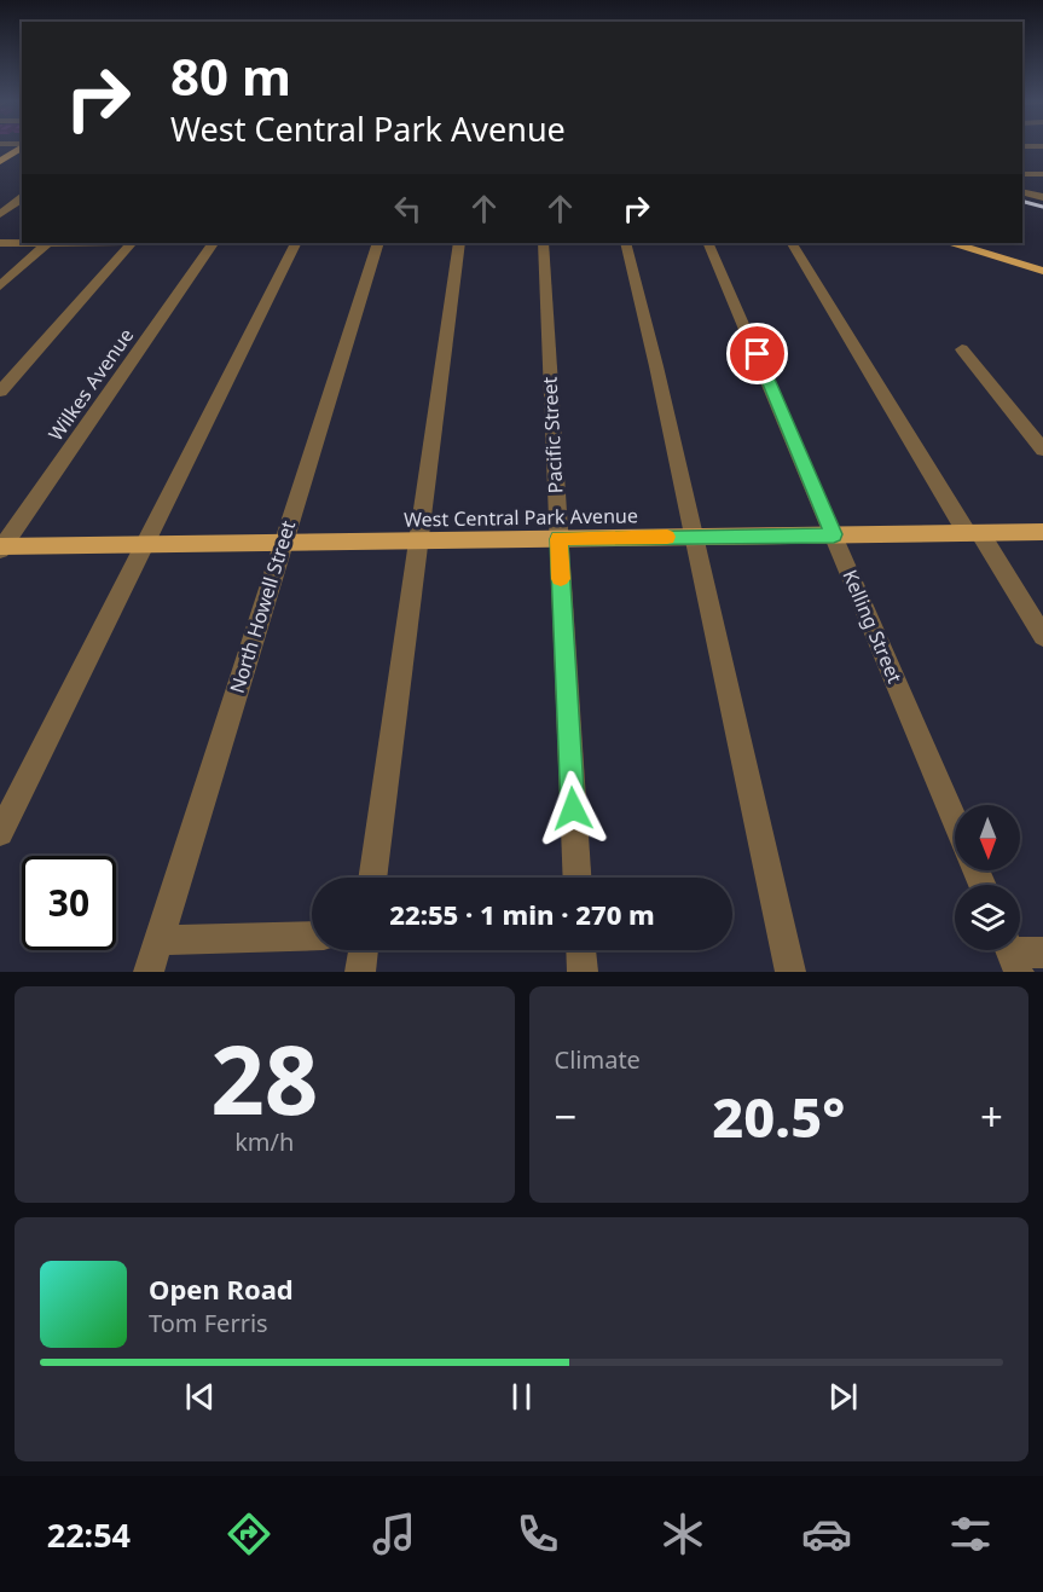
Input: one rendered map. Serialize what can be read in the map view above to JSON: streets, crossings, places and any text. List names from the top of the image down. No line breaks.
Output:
{"streets":{"main road":["West Central Park Avenue"],"street":["Wilkes Avenue","Pacific Street","North Howell Street","Kelling Street"]},"crossings":[["Wilkes Avenue","West Central Park Avenue"],["Pacific Street","West Central Park Avenue"],["West Central Park Avenue","North Howell Street"],["West Central Park Avenue","Kelling Street"]],"north":"bottom","page":{"turn":["80 m","West Central Park Avenue"],"limit":"30","trip":"22:55 · 1 min · 270 m","tile":[["28","km/h"],"Climate"],"heat":["−","20.5°","+"],"song":["Open Road","Tom Ferris"],"tabs":"22:54"}}
